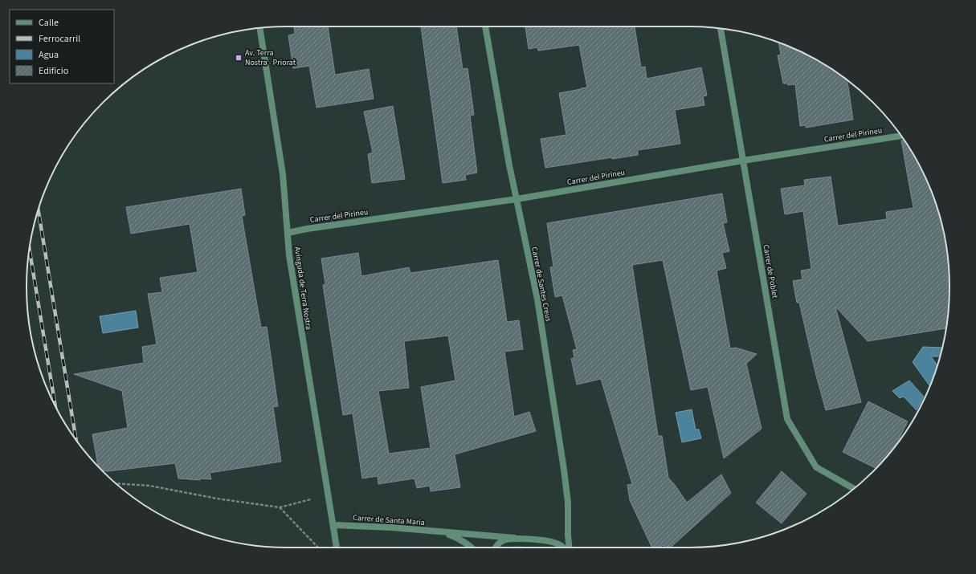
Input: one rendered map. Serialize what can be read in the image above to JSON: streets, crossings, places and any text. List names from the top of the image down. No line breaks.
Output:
{"streets":{"street":["Carrer del Pirineu","Carrer de Poblet","Carrer de Santes Creus","Avinguda de Terra Nostra","Carrer de Santa Maria"]},"crossings":[["Carrer del Pirineu","Carrer de Poblet"],["Carrer del Pirineu","Carrer de Santes Creus"],["Carrer del Pirineu","Avinguda de Terra Nostra"],["Avinguda de Terra Nostra","Carrer de Santa Maria"]],"places":{"transit":["Av. Terra Nostra - Priorat"]},"legend":["Calle","Ferrocarril","Agua","Edificio"]}
